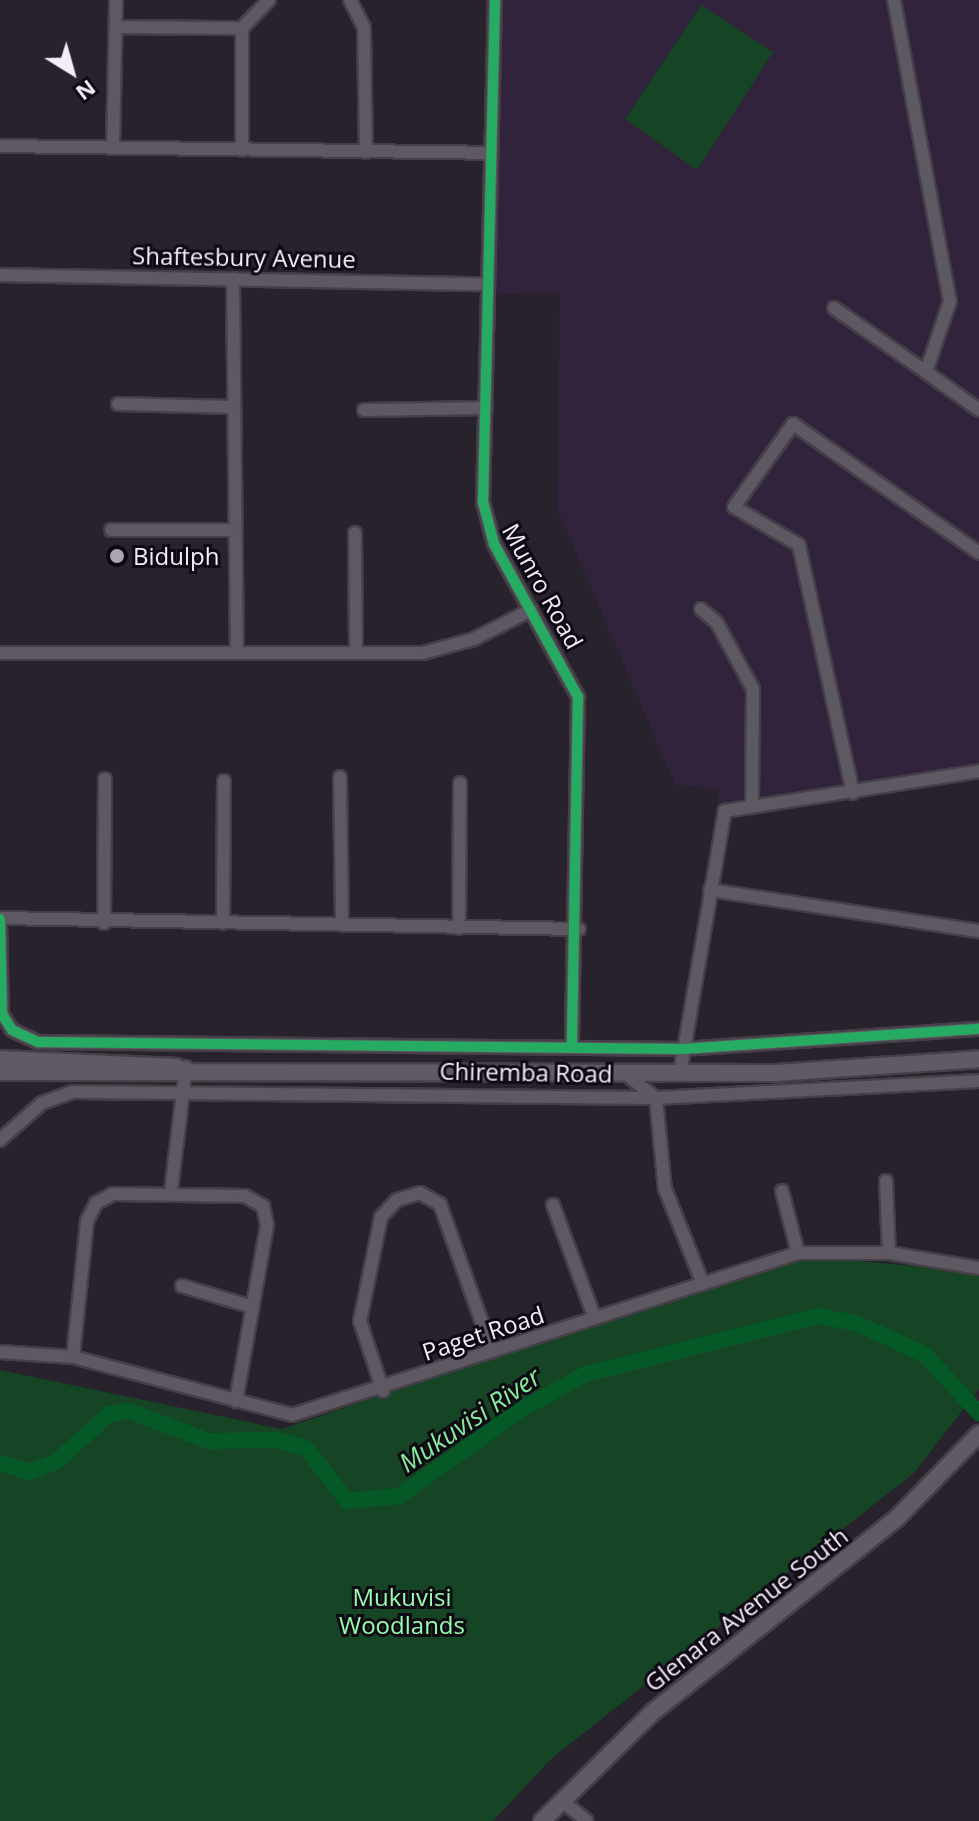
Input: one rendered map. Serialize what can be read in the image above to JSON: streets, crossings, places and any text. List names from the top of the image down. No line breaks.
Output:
{"streets":{"main road":["Chiremba Road","Glenara Avenue South"],"street":["Shaftesbury Avenue","Munro Road","Paget Road"]},"crossings":[["Shaftesbury Avenue","Munro Road"]],"water":["Mukuvisi River"],"parks":["Mukuvisi Woodlands"],"places":["Bidulph"],"north":"bottom right"}
